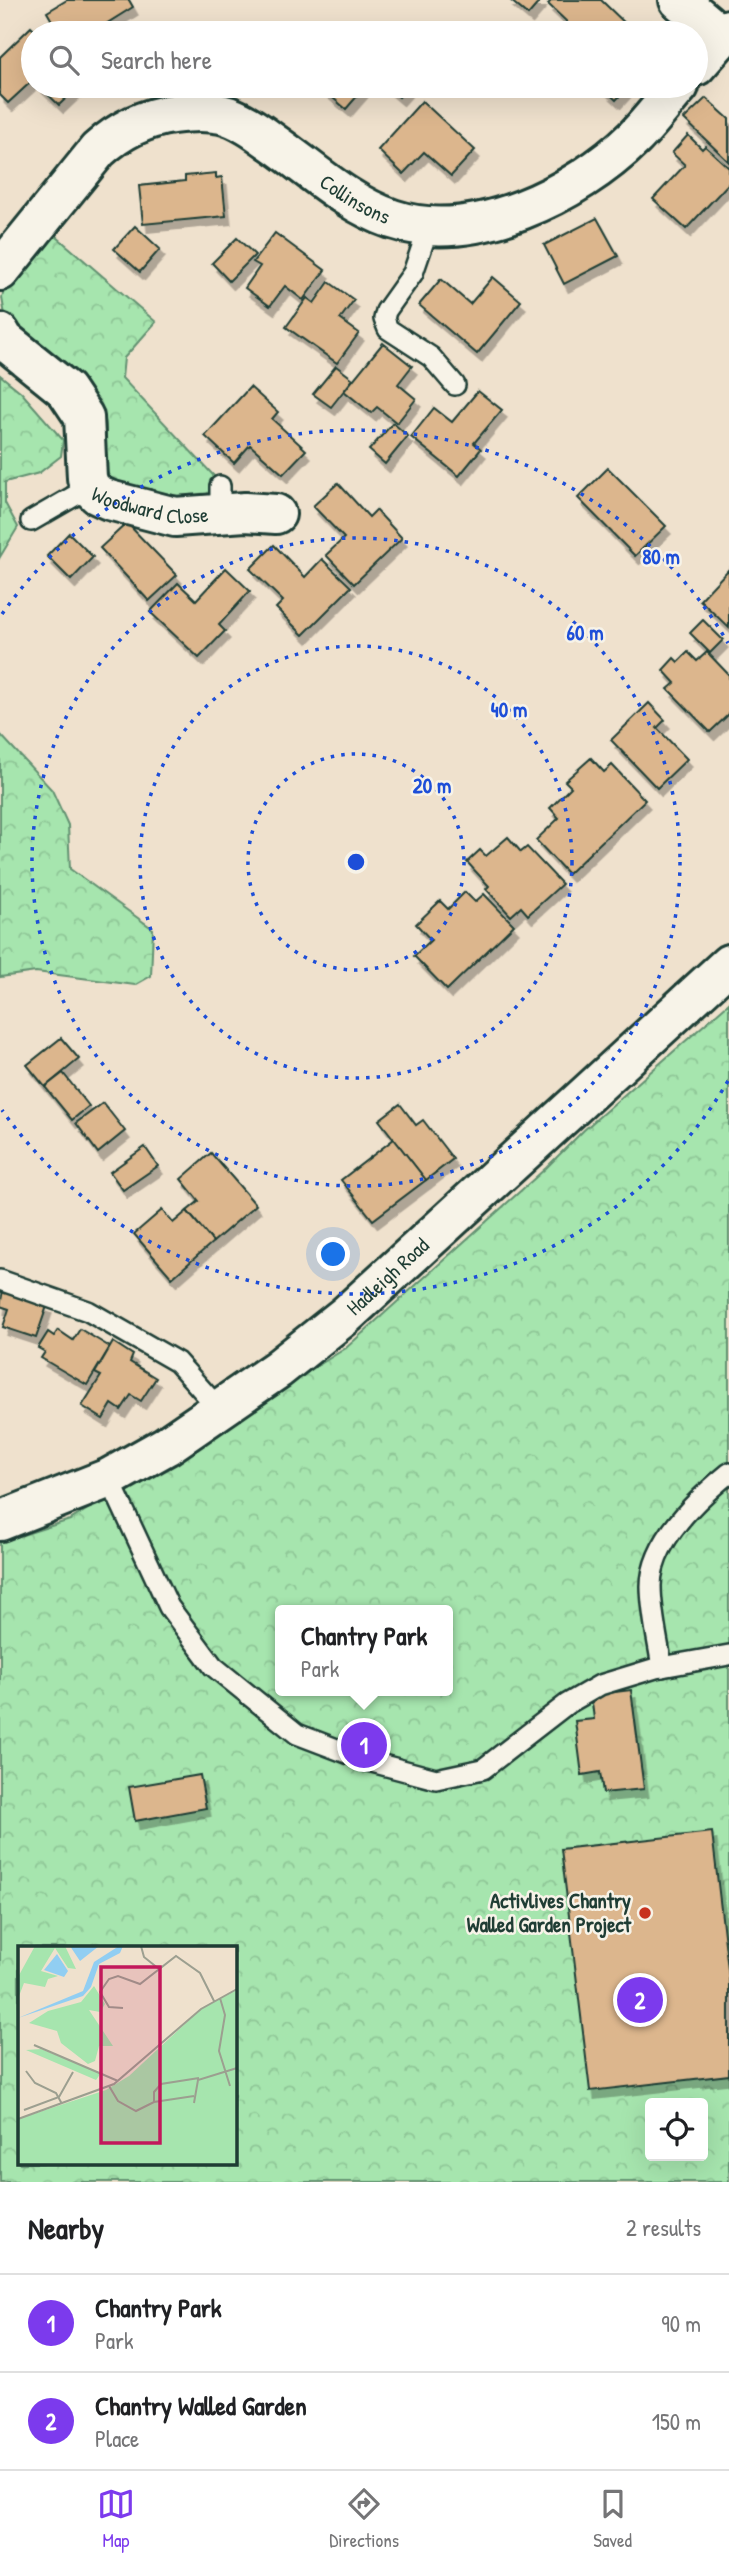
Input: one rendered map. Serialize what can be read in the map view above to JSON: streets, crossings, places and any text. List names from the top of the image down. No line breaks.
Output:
{"streets":{"street":["Collinsons","Woodward Close","Hadleigh Road"]},"places":["Activlives Chantry Walled Garden Project"],"page":{"search":"Search here","popup":["Chantry Park","Park"],"pins":["1","2"],"heading":["Nearby","2 results"],"list":[{"mark":"1","name":"Chantry Park","note":"Park","value":"90 m"},{"mark":"2","name":"Chantry Walled Garden","note":"Place","value":"150 m"}],"nav":["Map","Directions","Saved"]},"rings":["80 m","60 m","40 m","20 m"]}
